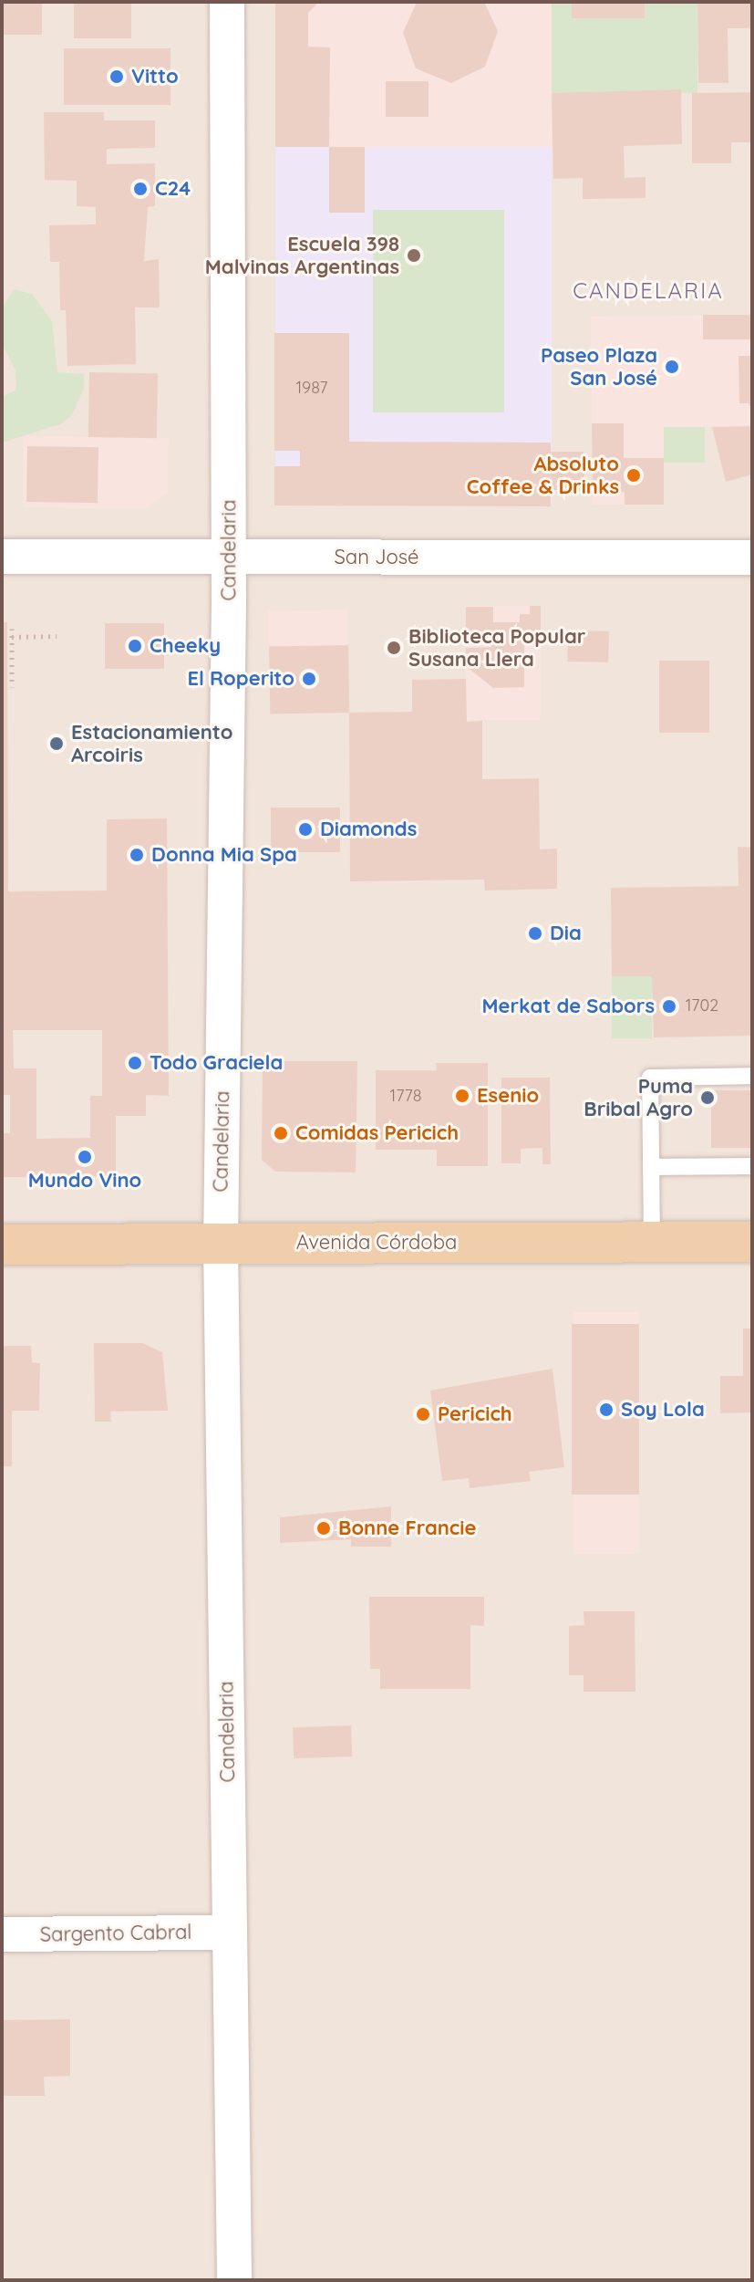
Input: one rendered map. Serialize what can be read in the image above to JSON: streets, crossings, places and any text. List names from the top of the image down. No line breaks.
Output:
{"streets":{"main road":["Avenida Córdoba"],"street":["Candelaria","San José","Sargento Cabral"]},"crossings":[["Candelaria","San José"],["Candelaria","Avenida Córdoba"],["Candelaria","Sargento Cabral"]],"districts":["CANDELARIA"],"places":["Vitto","C24","Escuela 398 Malvinas Argentinas","Paseo Plaza San José","Absoluto Coffee & Drinks","Cheeky","Biblioteca Popular Susana Llera","El Roperito","Estacionamiento Arcoiris","Diamonds","Donna Mia Spa","Dia","Merkat de Sabors","Todo Graciela","Esenio","Puma Bribal Agro","Comidas Pericich","Mundo Vino","Soy Lola","Pericich","Bonne Francie"],"house_numbers":["1987","1702","1778"]}
